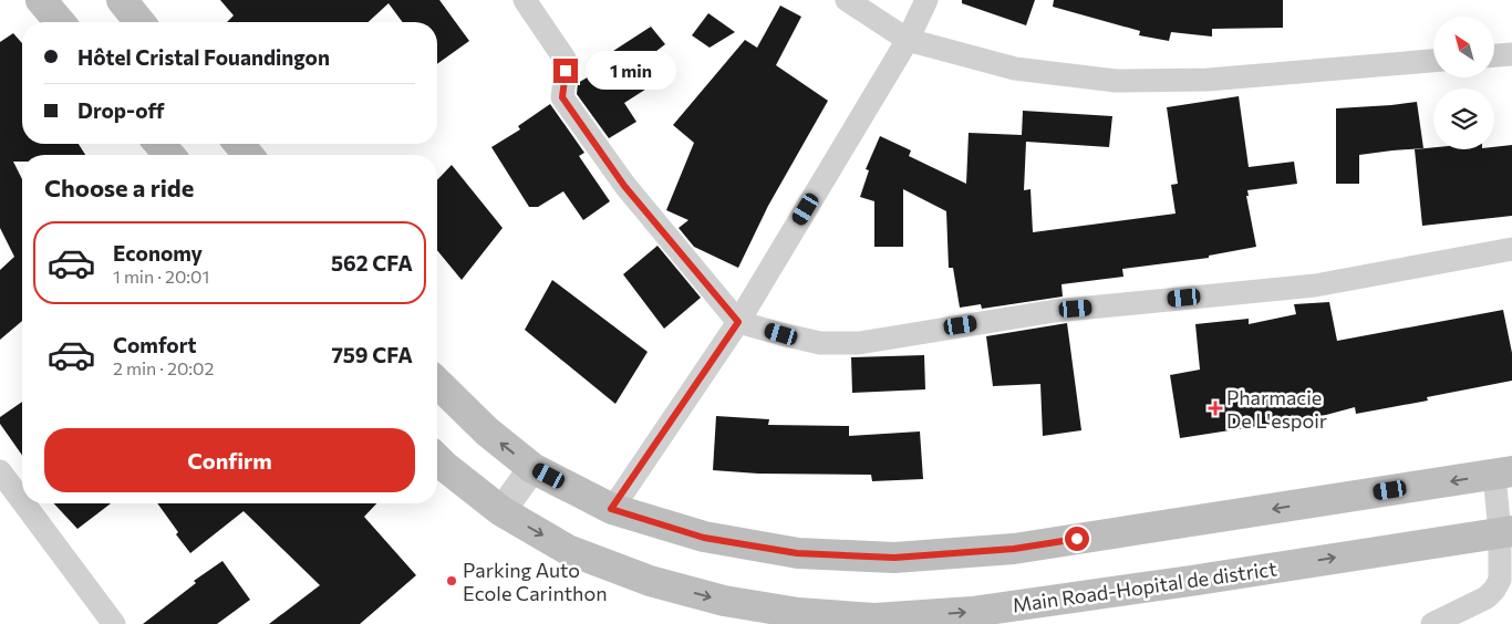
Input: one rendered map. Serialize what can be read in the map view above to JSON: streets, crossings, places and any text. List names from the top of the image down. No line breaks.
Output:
{"streets":{"main road":["Main Road-Hopital de district"]},"places":{"health":["Pharmacie De L'espoir"],"other":["Parking Auto Ecole Carinthon"]},"north":"top left","page":{"banner":["Hôtel Cristal Fouandingon","Drop-off"],"bubble":"1 min","heading":"Choose a ride","list":[{"name":"Economy","note":"1 min · 20:01","value":"562 CFA"},{"name":"Comfort","note":"2 min · 20:02","value":"759 CFA"}],"buttons":"Confirm"}}
